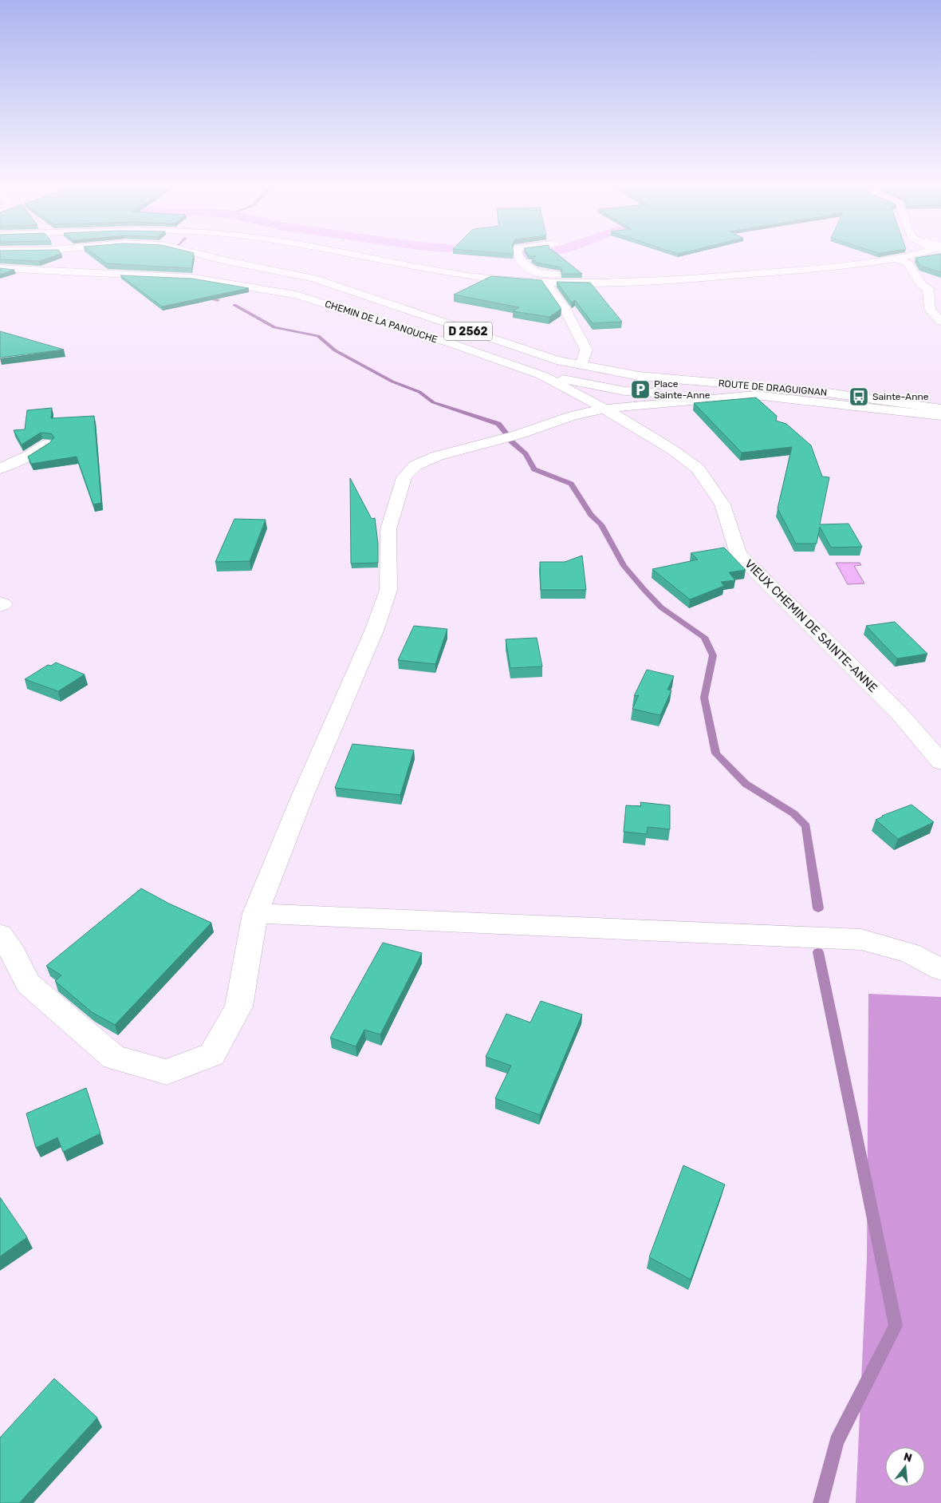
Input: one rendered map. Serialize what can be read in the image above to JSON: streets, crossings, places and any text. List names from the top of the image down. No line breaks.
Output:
{"streets":{"street":["CHEMIN DE LA PANOUCHE","D 2562","ROUTE DE DRAGUIGNAN","VIEUX CHEMIN DE SAINTE-ANNE"]},"crossings":[["CHEMIN DE LA PANOUCHE","VIEUX CHEMIN DE SAINTE-ANNE"]],"places":{"parking":["Place Sainte-Anne"],"bus stop":["Sainte-Anne"]},"north":"top"}
